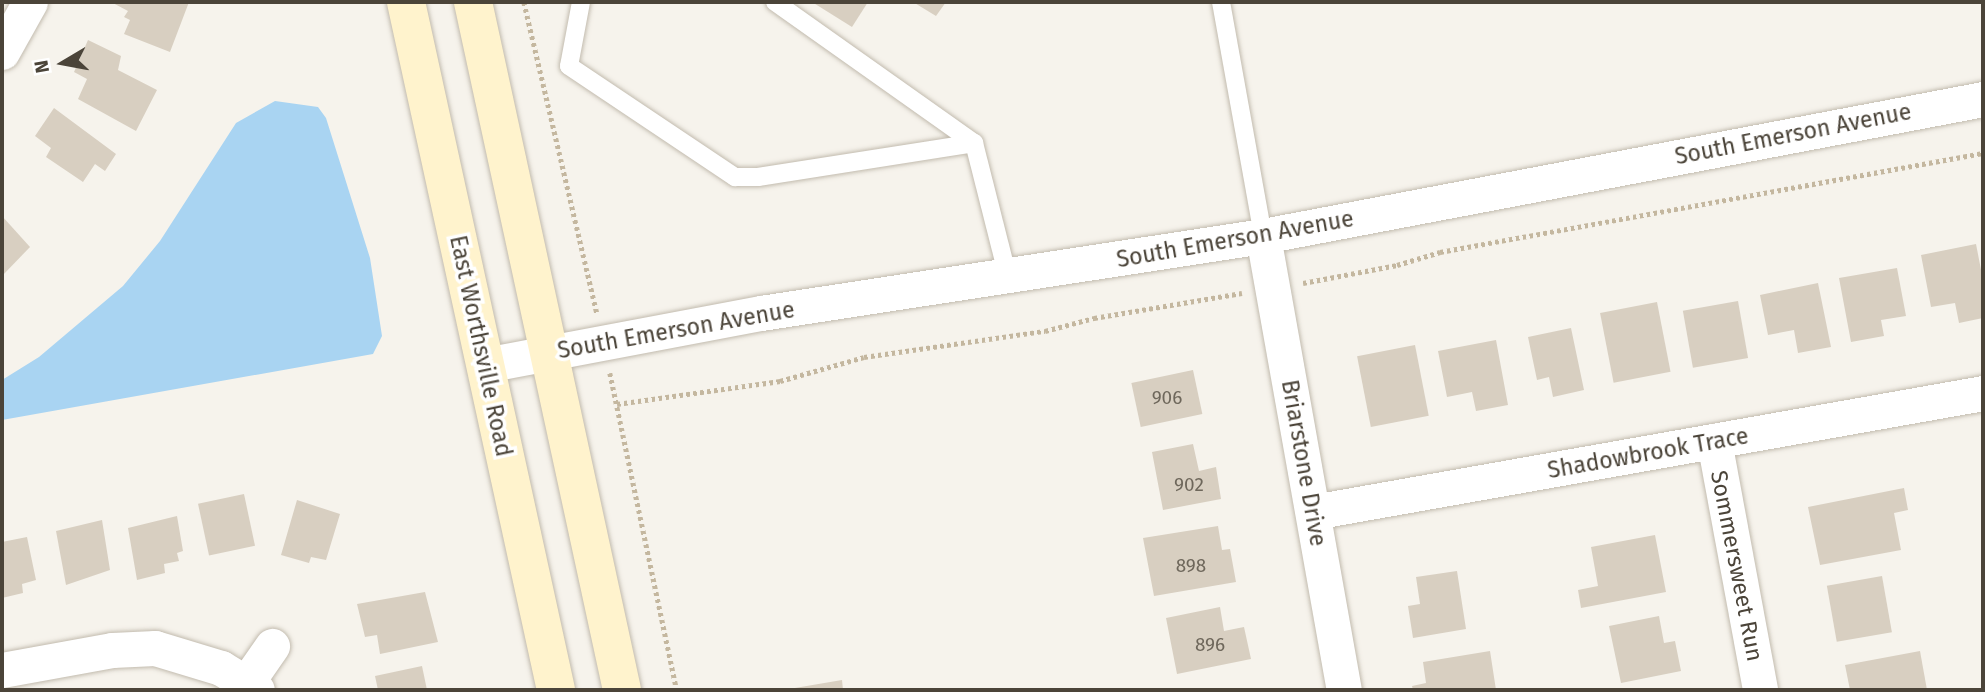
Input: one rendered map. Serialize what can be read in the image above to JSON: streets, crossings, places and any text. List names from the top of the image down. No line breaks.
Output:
{"streets":{"main road":["East Worthsville Road"],"street":["South Emerson Avenue","Shadowbrook Trace","Briarstone Drive","Sommersweet Run"]},"crossings":[["South Emerson Avenue","East Worthsville Road"],["South Emerson Avenue","Briarstone Drive"],["Shadowbrook Trace","Briarstone Drive"],["Shadowbrook Trace","Sommersweet Run"]],"house_numbers":["906","902","898","896"],"north":"left"}
